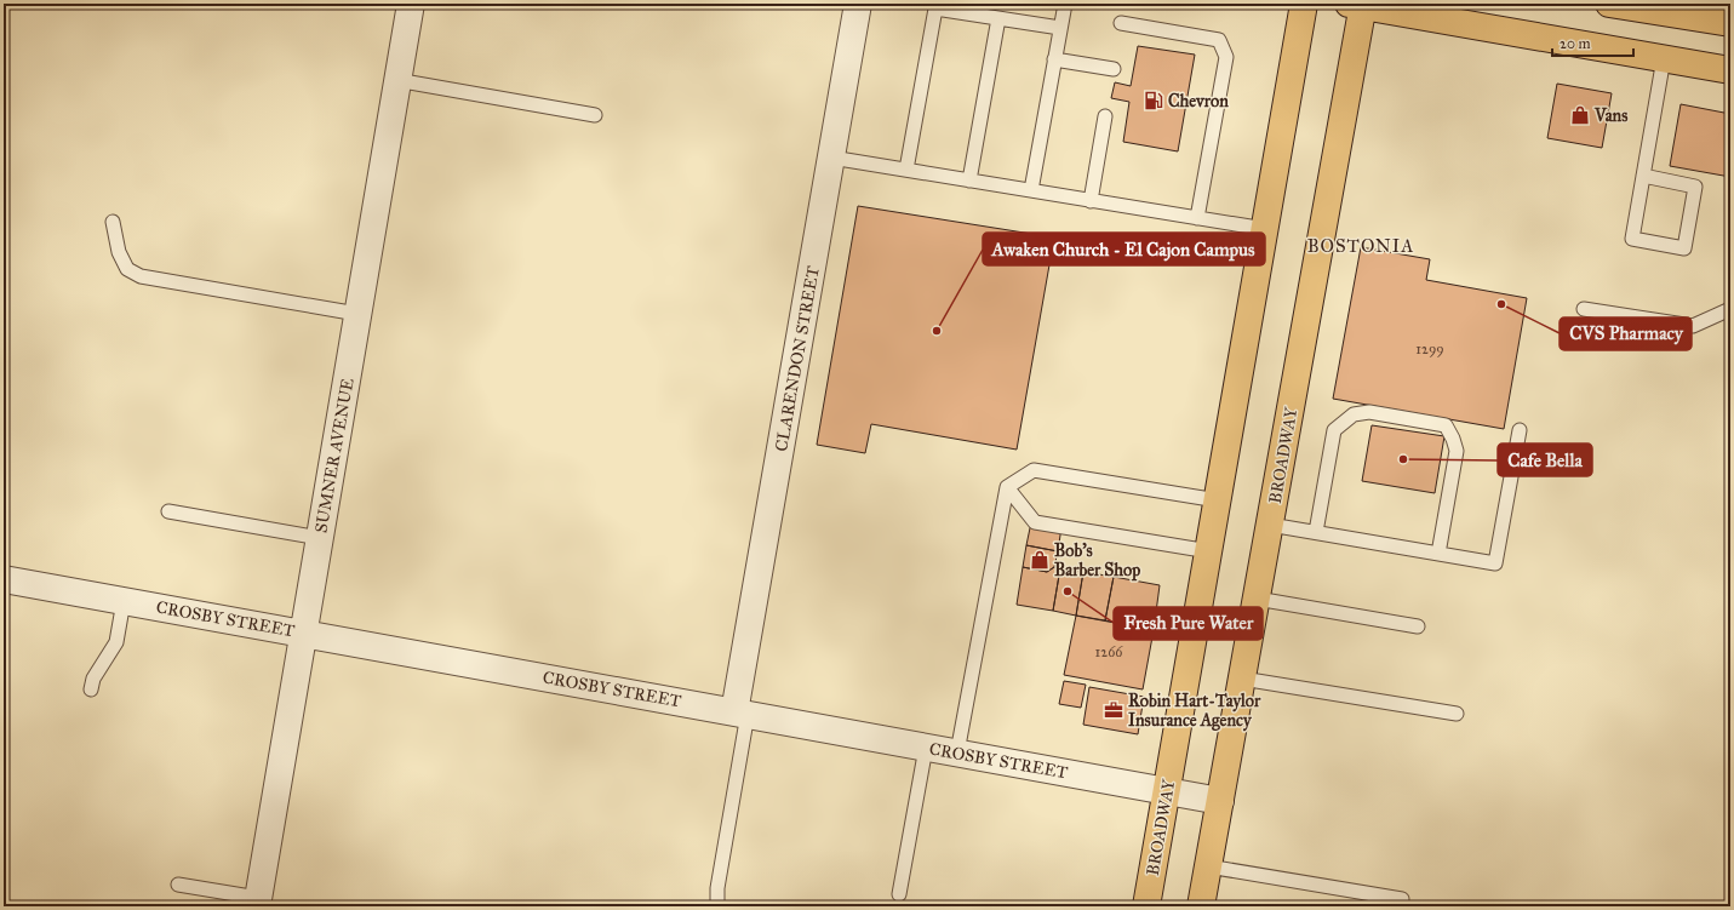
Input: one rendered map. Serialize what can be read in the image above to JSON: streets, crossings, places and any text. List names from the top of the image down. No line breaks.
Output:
{"streets":{"main road":["BROADWAY"],"street":["CLARENDON STREET","SUMNER AVENUE","CROSBY STREET"]},"crossings":[["CLARENDON STREET","CROSBY STREET"],["SUMNER AVENUE","CROSBY STREET"],["BROADWAY","CROSBY STREET"]],"districts":["BOSTONIA"],"places":{"fuel station":["Chevron"],"shop":["Vans","Bob's Barber Shop"],"other":["CVS Pharmacy","Awaken Church - El Cajon Campus","Cafe Bella","Fresh Pure Water"],"office":["Robin Hart-Taylor Insurance Agency"]},"house_numbers":["1299","1266"],"scale_bar":"20 m"}
